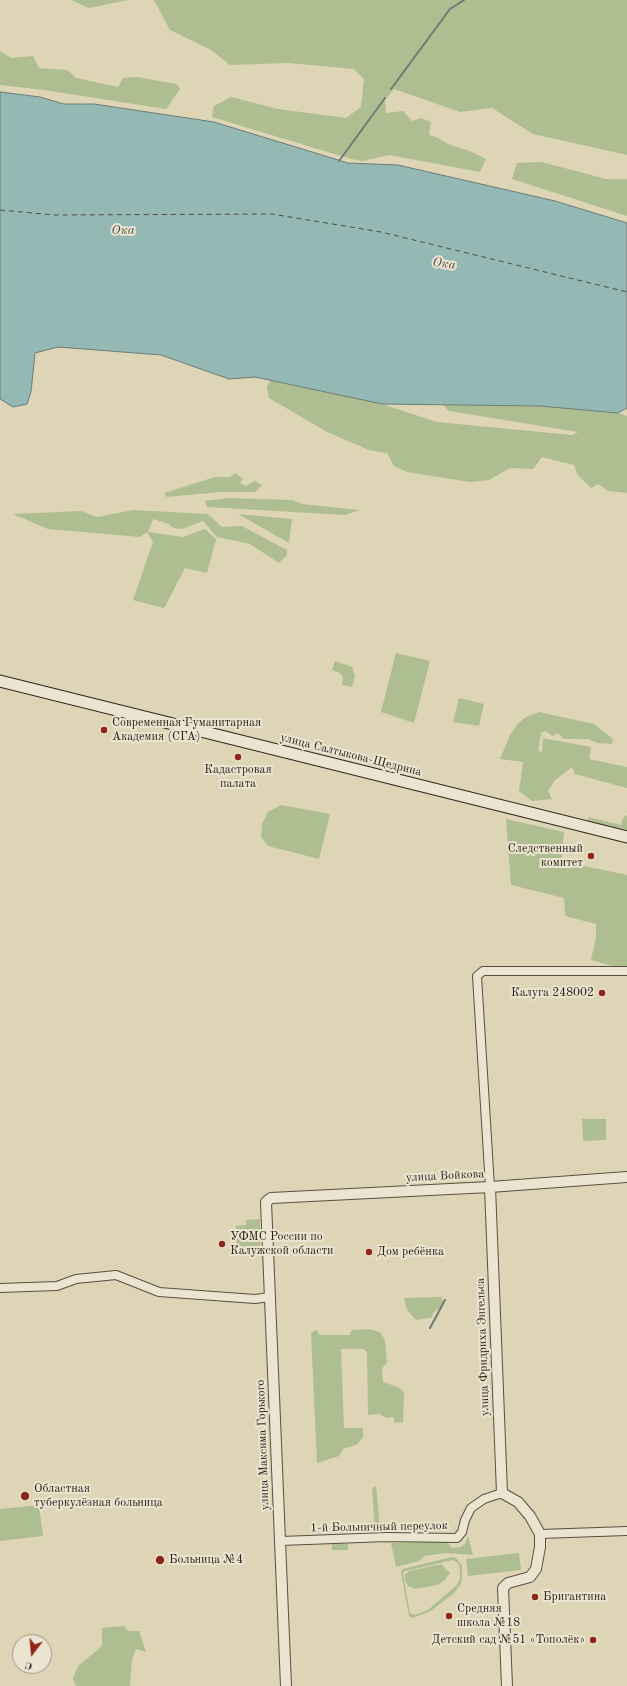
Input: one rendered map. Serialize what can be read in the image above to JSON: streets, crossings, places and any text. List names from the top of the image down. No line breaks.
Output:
{"streets":{"main road":["улица Салтыкова-Щедрина"],"street":["улица Войкова","улица Фридриха Энгельса","улица Максима Горького","1-й Больничный переулок"]},"crossings":[["улица Войкова","улица Фридриха Энгельса"],["улица Войкова","улица Максима Горького"],["улица Фридриха Энгельса","1-й Больничный переулок"],["улица Максима Горького","1-й Больничный переулок"]],"water":["Ока"],"places":["Современная Гуманитарная Академия (СГА)","Кадастровая палата","Следственный комитет","Калуга 248002","УФМС России по Калужской области","Дом ребёнка","Областная туберкулёзная больница","Больница №4","Бригантина","Средняя школа №18","Детский сад №51 «Тополёк»"],"north":"bottom"}
